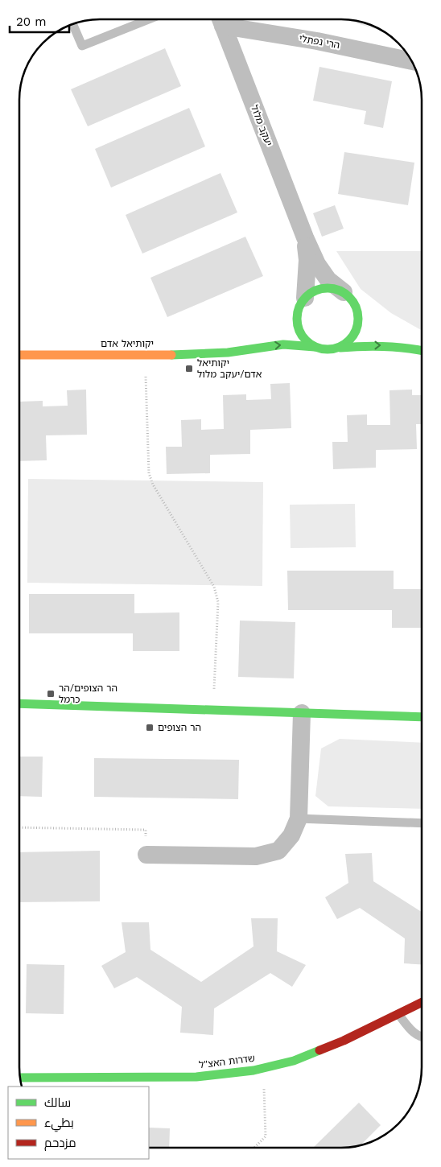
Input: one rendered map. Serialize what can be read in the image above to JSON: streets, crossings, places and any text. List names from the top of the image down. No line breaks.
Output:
{"streets":{"street":["הרי נפתלי","יעקב מלול","יקותיאל אדם","שדרות האצ\"ל"]},"crossings":[["הרי נפתלי","יעקב מלול"],["יעקב מלול","יקותיאל אדם"]],"places":{"transit":["יקותיאל אדם/יעקב מלול","הר הצופים/הר כרמל","הר הצופים"]},"legend":["سالك","بطيء","مزدحم"],"scale_bar":"20 m"}
